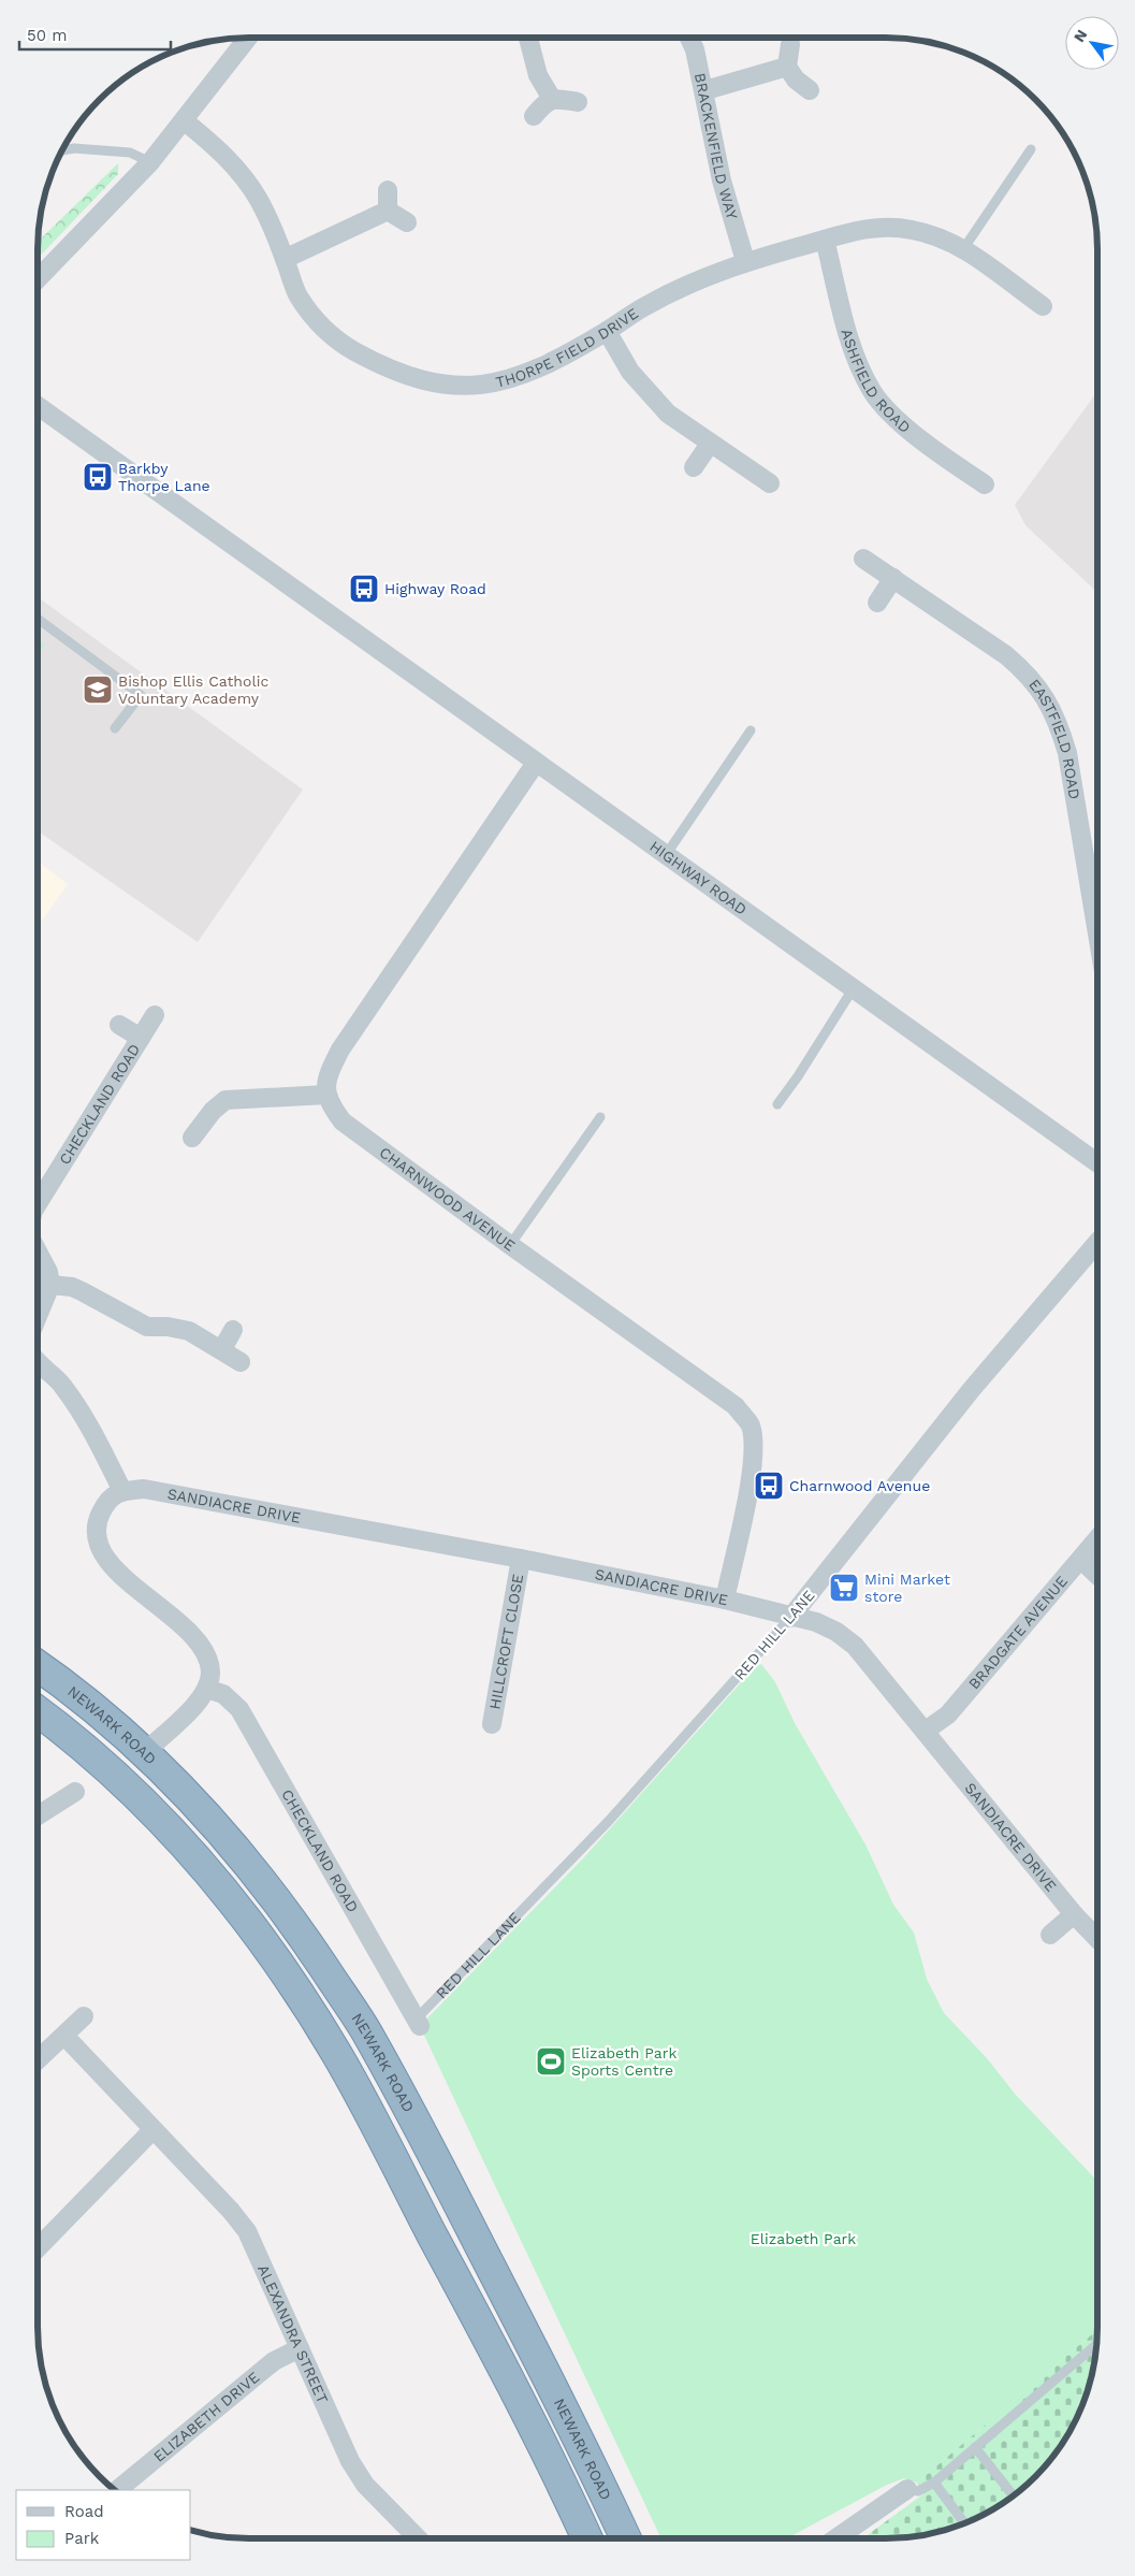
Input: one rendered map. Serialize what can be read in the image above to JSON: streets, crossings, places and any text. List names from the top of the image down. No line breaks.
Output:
{"streets":{"highway":["NEWARK ROAD"],"street":["BRACKENFIELD WAY","THORPE FIELD DRIVE","ASHFIELD ROAD","EASTFIELD ROAD","HIGHWAY ROAD","CHECKLAND ROAD","CHARNWOOD AVENUE","SANDIACRE DRIVE","BRADGATE AVENUE","RED HILL LANE","HILLCROFT CLOSE","ALEXANDRA STREET","ELIZABETH DRIVE"]},"crossings":[["BRACKENFIELD WAY","THORPE FIELD DRIVE"],["THORPE FIELD DRIVE","ASHFIELD ROAD"],["CHECKLAND ROAD","RED HILL LANE"],["CHARNWOOD AVENUE","SANDIACRE DRIVE"],["SANDIACRE DRIVE","BRADGATE AVENUE"],["SANDIACRE DRIVE","RED HILL LANE"],["SANDIACRE DRIVE","HILLCROFT CLOSE"],["ALEXANDRA STREET","ELIZABETH DRIVE"]],"parks":["Elizabeth Park"],"places":{"bus stop":["Barkby Thorpe Lane","Highway Road","Charnwood Avenue"],"school or university":["Bishop Ellis Catholic Voluntary Academy"],"supermarket":["Mini Market store"],"sports":["Elizabeth Park Sports Centre"]},"legend":["Road","Park"],"scale_bar":"50 m","north":"top left"}
